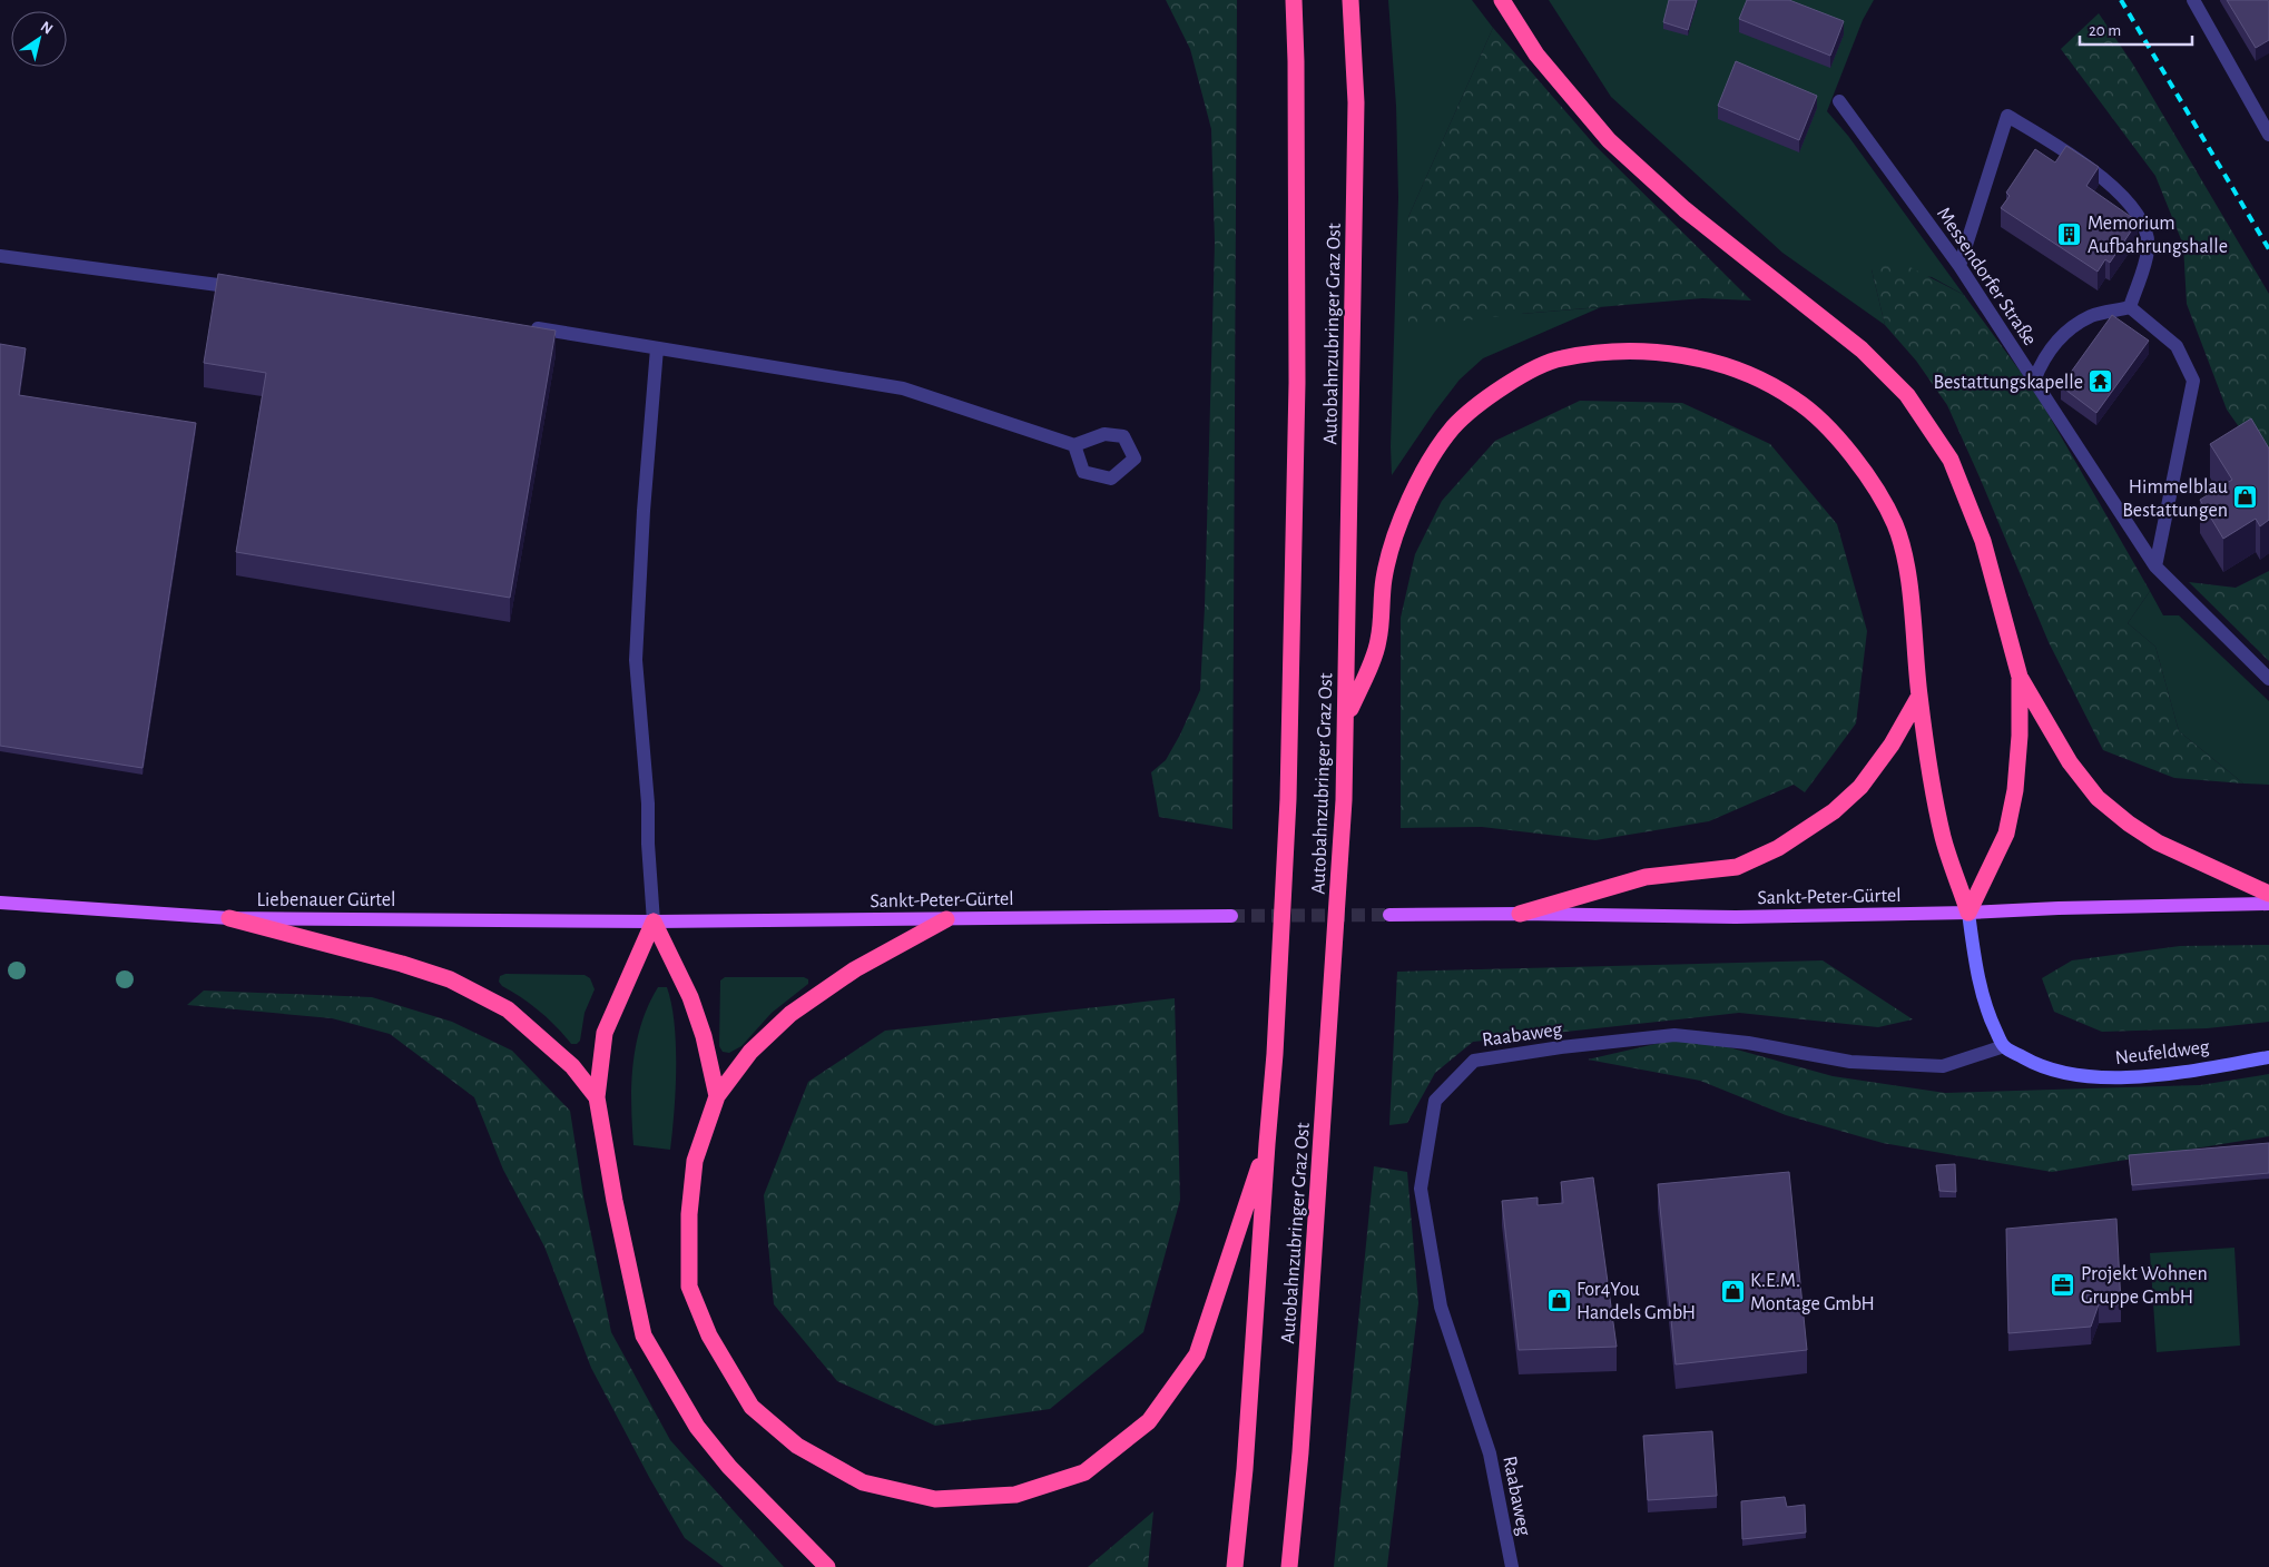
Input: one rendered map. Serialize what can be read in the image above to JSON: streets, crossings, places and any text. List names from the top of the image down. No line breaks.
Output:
{"streets":{"highway":["Autobahnzubringer Graz Ost"],"main road":["Sankt-Peter-Gürtel","Liebenauer Gürtel"],"street":["Messendorfer Straße","Raabaweg","Neufeldweg"]},"crossings":[["Sankt-Peter-Gürtel","Liebenauer Gürtel"],["Raabaweg","Neufeldweg"]],"places":{"building":["Memorium Aufbahrungshalle"],"temple":["Bestattungskapelle"],"shop":["Himmelblau Bestattungen","K.E.M. Montage GmbH","For4You Handels GmbH"],"office":["Projekt Wohnen Gruppe GmbH"]},"scale_bar":"20 m","north":"top right"}
